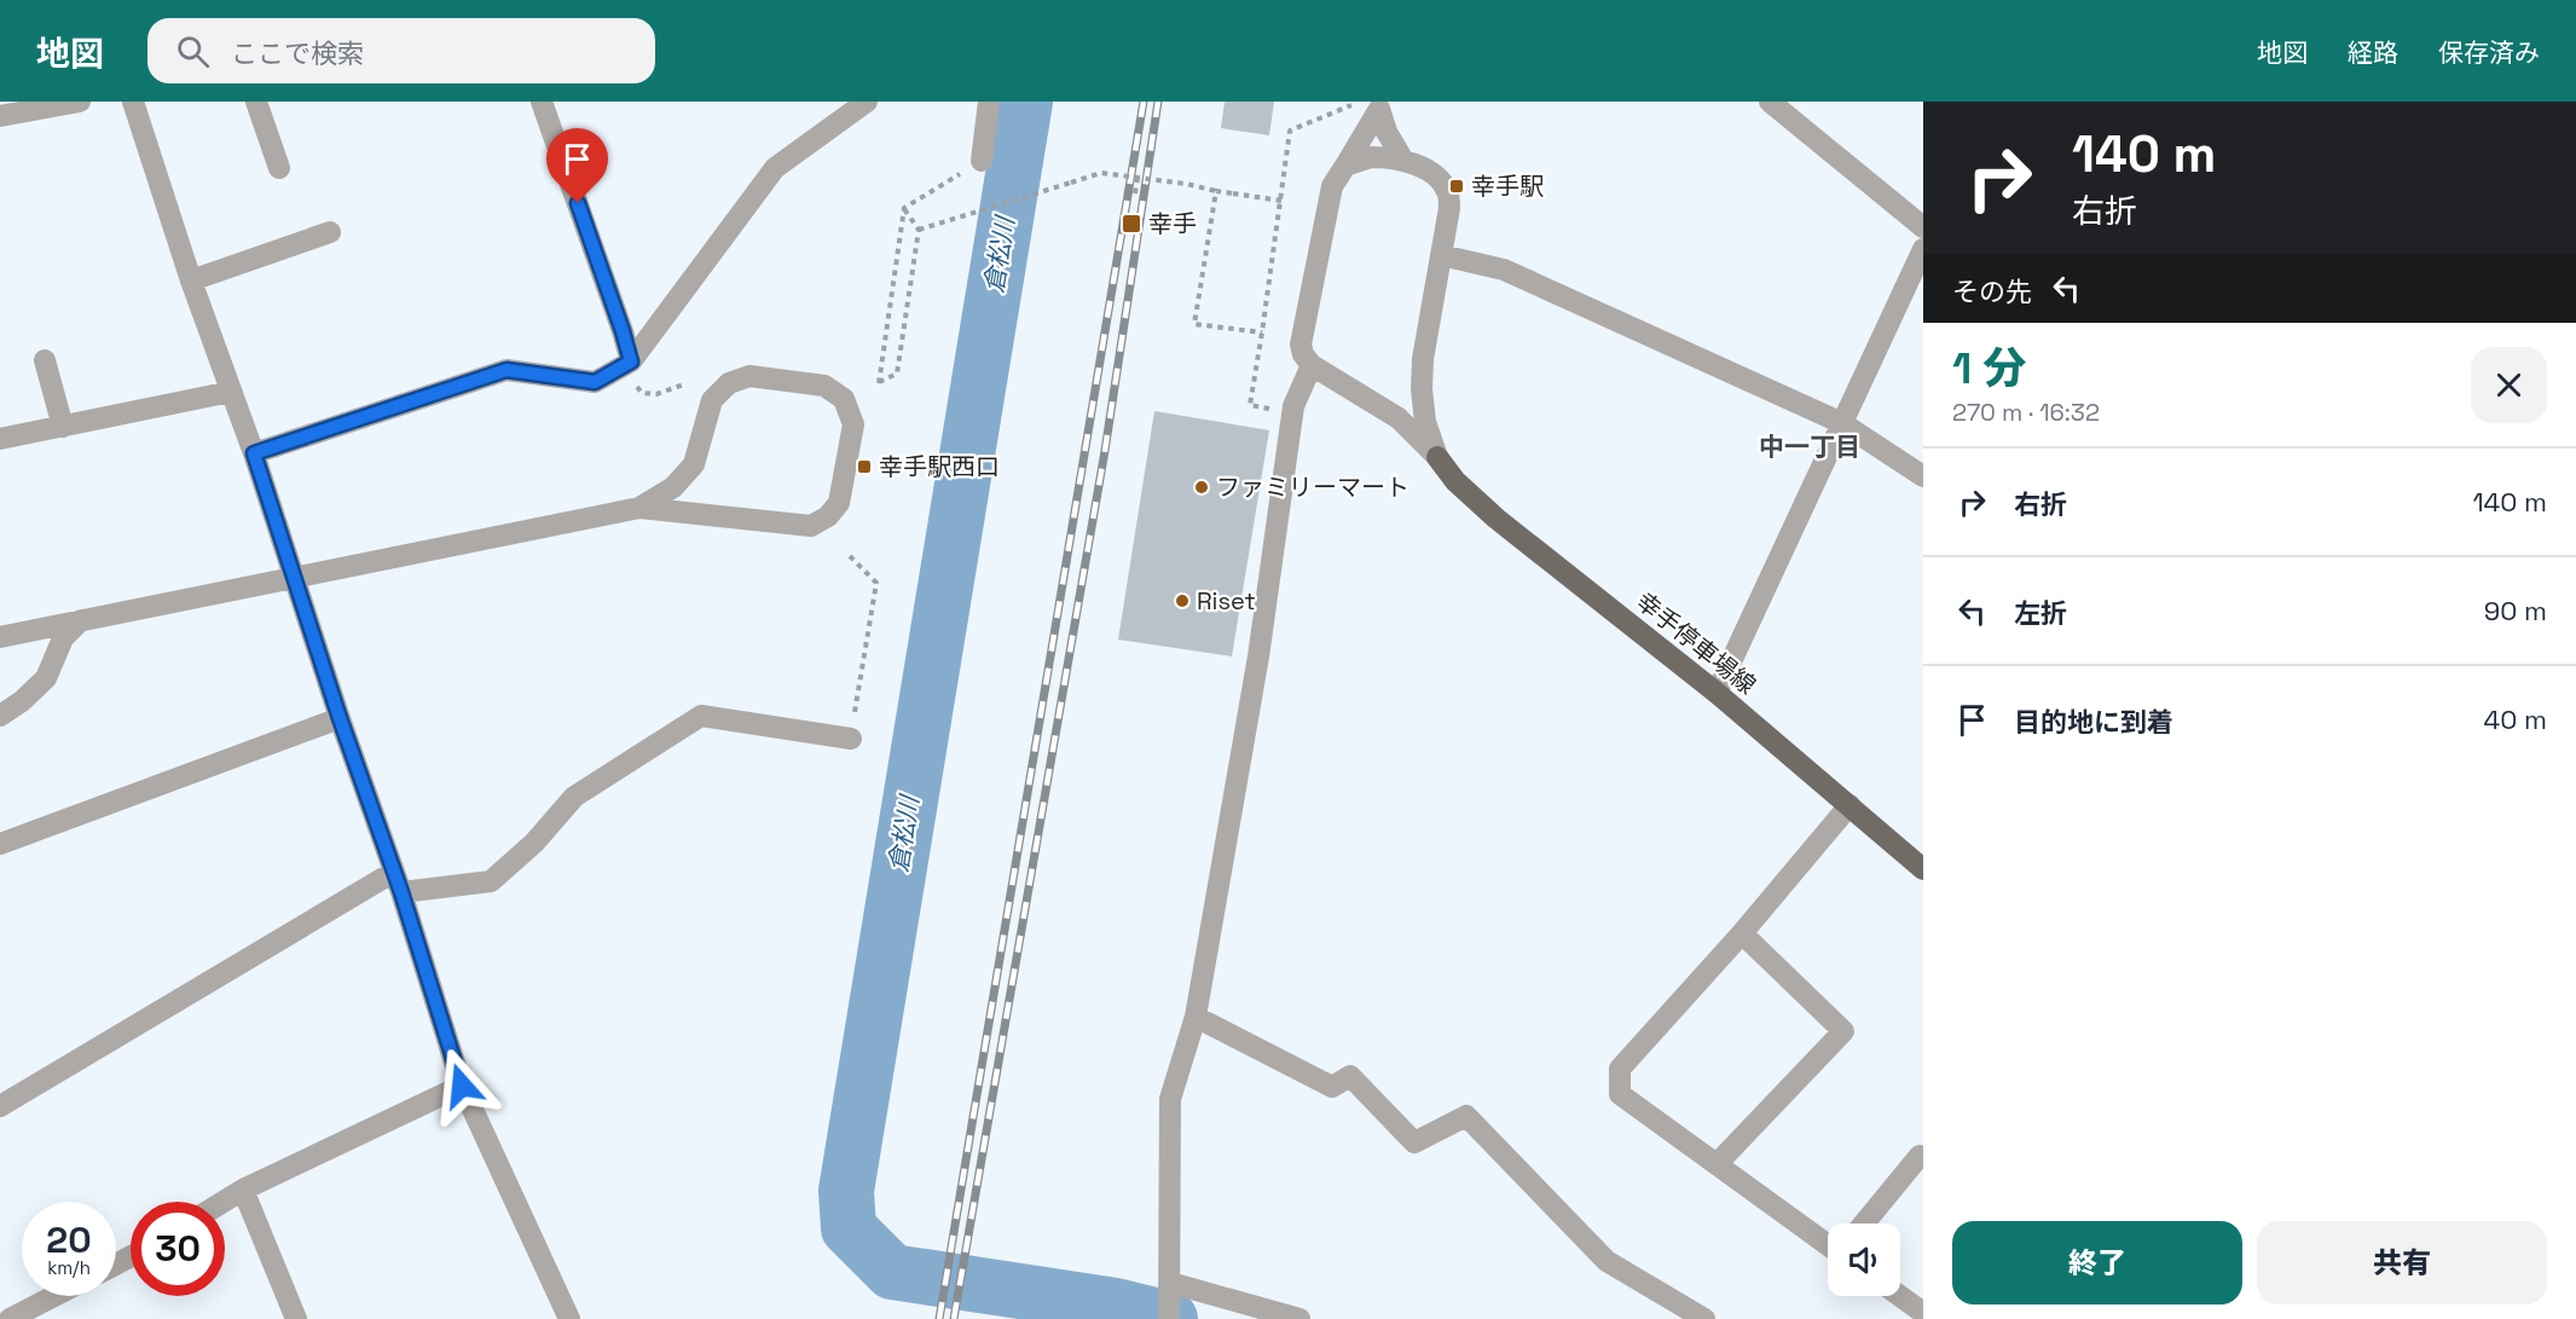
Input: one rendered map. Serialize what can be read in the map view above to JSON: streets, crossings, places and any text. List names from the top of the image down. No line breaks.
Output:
{"streets":{"main road":["幸手停車場線"]},"districts":["中一丁目"],"water":["倉松川"],"places":{"transit":["幸手駅","幸手","幸手駅西口"],"other":["ファミリーマート","Riset"]},"page":{"header":"地図","search":"ここで検索","nav":["地図","経路","保存済み"],"turn":["140 m","右折"],"then":"その先","heading":["1 分","270 m · 16:32"],"list":[{"name":"右折","value":"140 m"},{"name":"左折","value":"90 m"},{"name":"目的地に到着","value":"40 m"}],"speed":"20 km/h","limit":"30","buttons":["終了","共有"]}}
